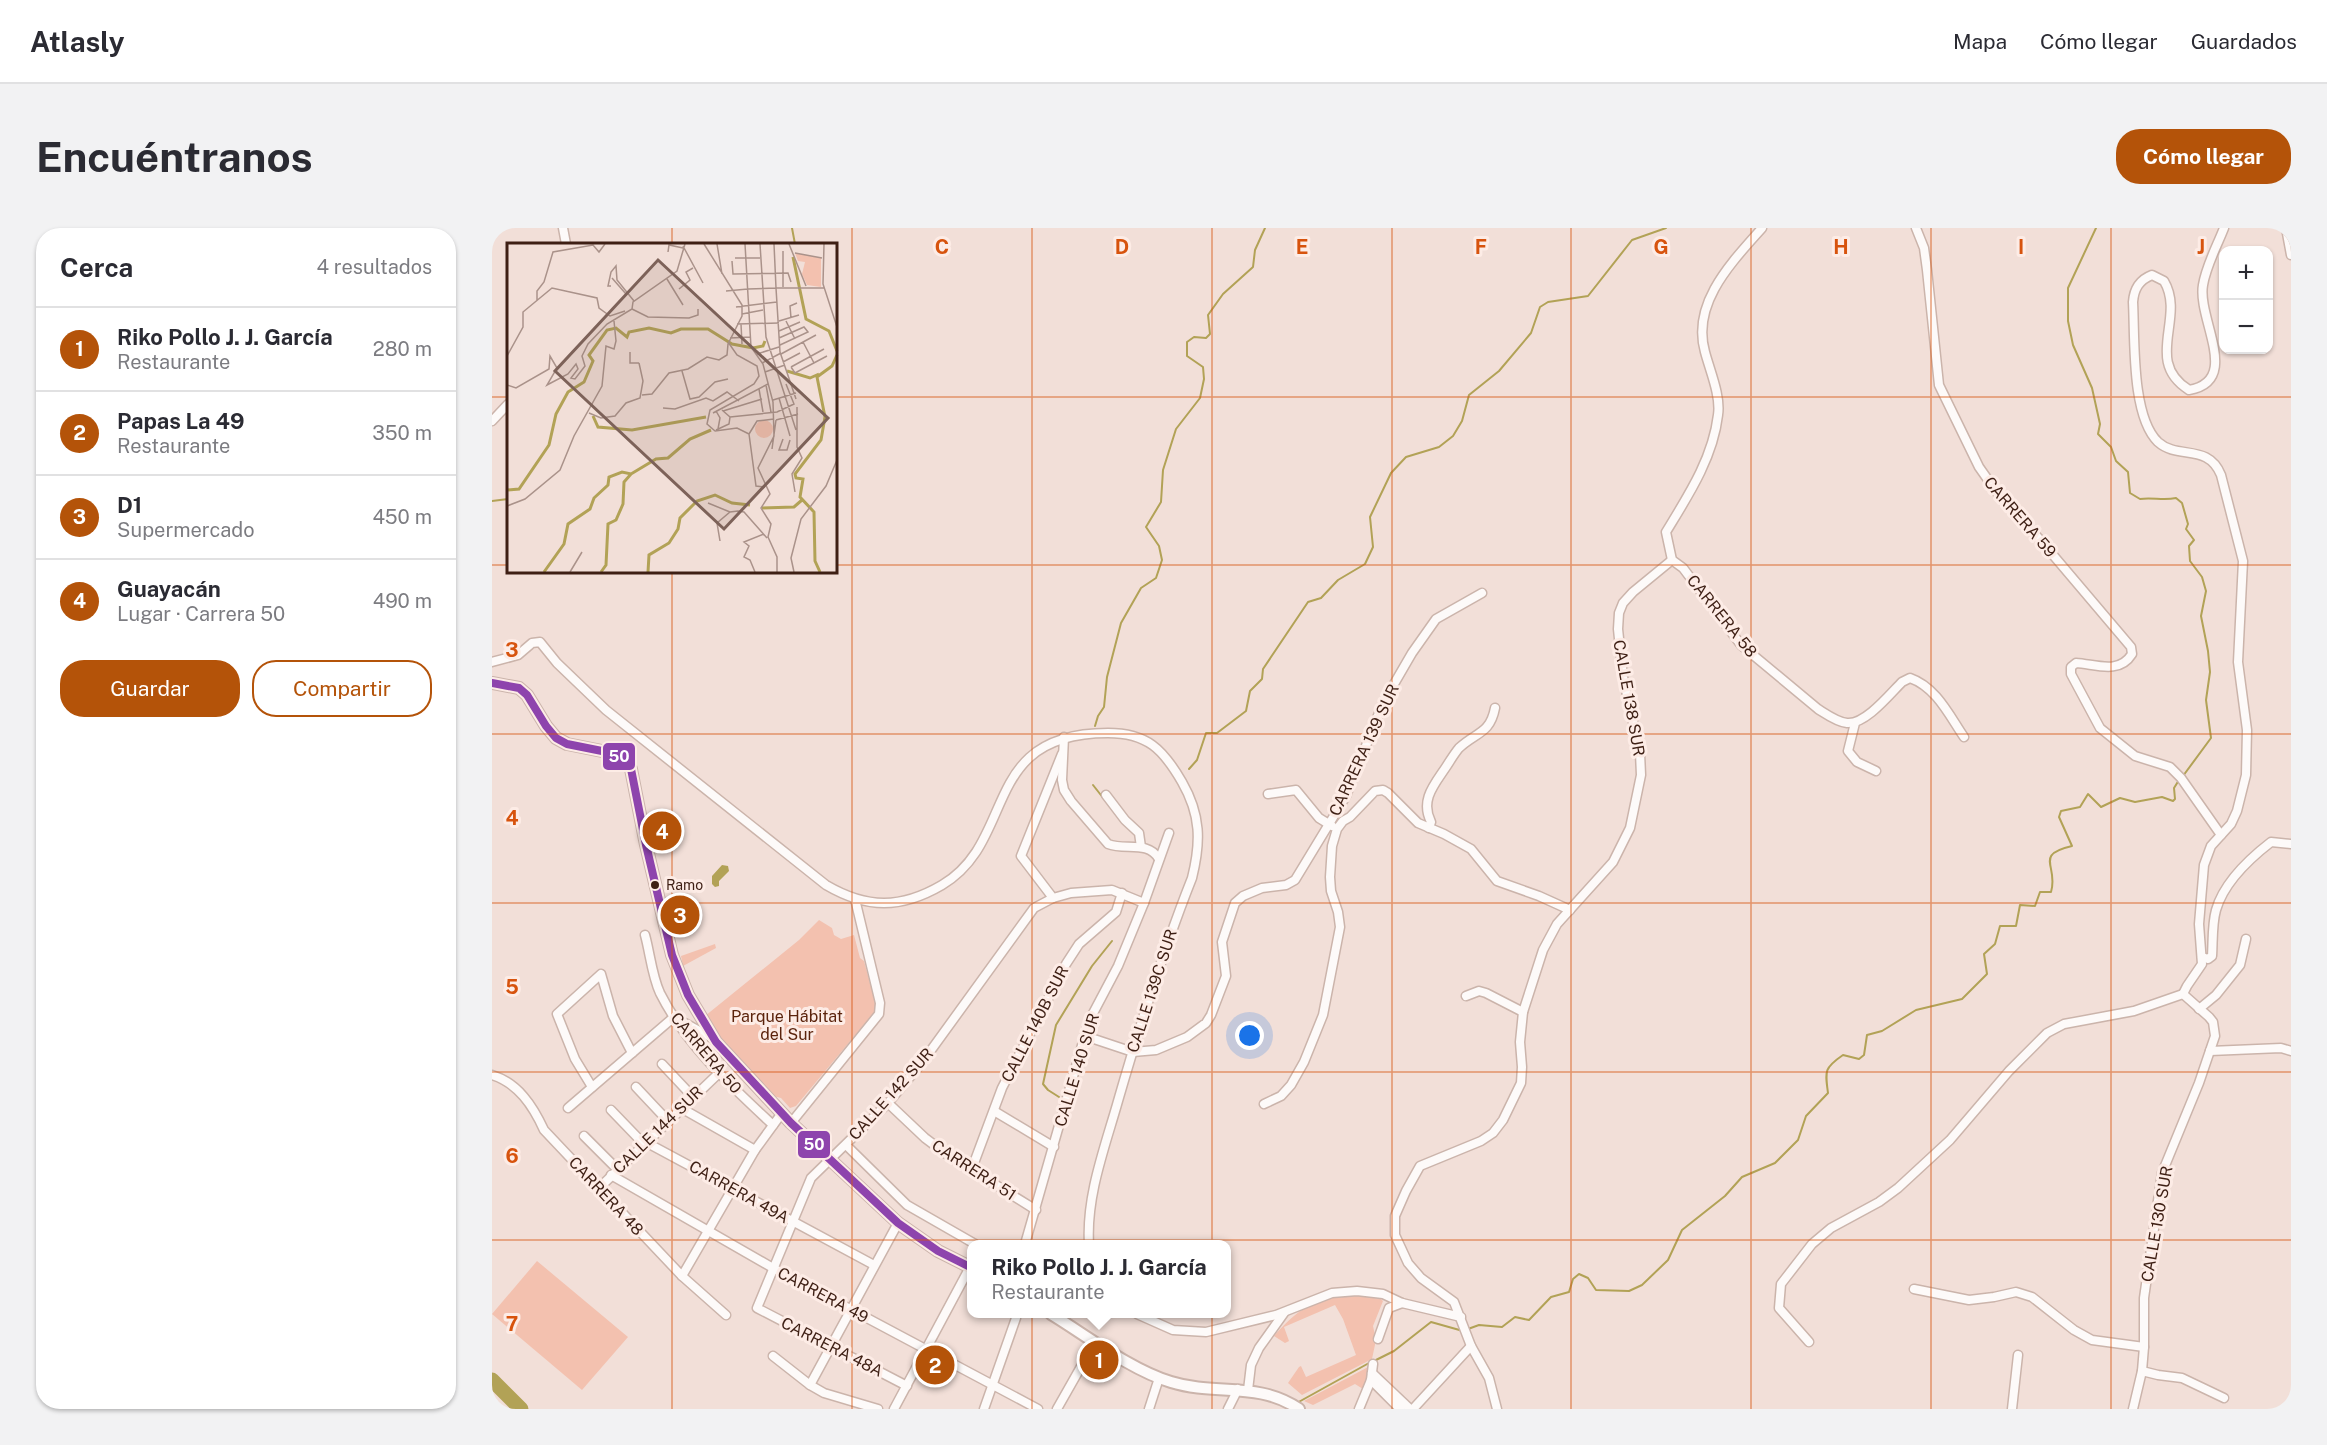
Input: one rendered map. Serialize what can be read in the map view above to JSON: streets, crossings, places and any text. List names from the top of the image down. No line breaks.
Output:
{"streets":{"main road":["CARRERA 50"],"street":["CARRERA 59","CARRERA 58","CALLE 138 SUR","CARRERA 139 SUR","CALLE 139C SUR","CALLE 140B SUR","CALLE 140 SUR","CALLE 142 SUR","CALLE 144 SUR","CARRERA 51","CARRERA 49A","CARRERA 48","CALLE 130 SUR","CARRERA 49","CARRERA 48A"]},"crossings":[["CARRERA 58","CALLE 138 SUR"],["CARRERA 139 SUR","CALLE 139C SUR"],["CALLE 140B SUR","CARRERA 51"],["CARRERA 50","CALLE 142 SUR"],["CARRERA 50","CALLE 144 SUR"],["CALLE 140 SUR","CARRERA 51"],["CALLE 142 SUR","CARRERA 51"],["CALLE 142 SUR","CARRERA 49A"],["CALLE 142 SUR","CARRERA 49"],["CALLE 142 SUR","CARRERA 48A"],["CALLE 144 SUR","CARRERA 49A"],["CALLE 144 SUR","CARRERA 48"],["CALLE 144 SUR","CARRERA 49"]],"parks":["Parque Hábitat del Sur"],"places":["Ramo"],"lines":["transit line 50"],"page":{"header":"Atlasly","nav":["Mapa","Cómo llegar","Guardados"],"buttons":["Cómo llegar",["Guardar","Compartir"]],"title":"Encuéntranos","heading":["Cerca","4 resultados"],"map_buttons":["+","−"],"list":[{"mark":"1","name":"Riko Pollo J. J. García","note":"Restaurante","value":"280 m"},{"mark":"2","name":"Papas La 49","note":"Restaurante","value":"350 m"},{"mark":"3","name":"D1","note":"Supermercado","value":"450 m"},{"mark":"4","name":"Guayacán","note":"Lugar · Carrera 50","value":"490 m"}],"pins":["4","3","1","2"],"popup":["Riko Pollo J. J. García","Restaurante"]},"grid":{"columns":["C","D","E","F","G","H","I","J"],"rows":["3","4","5","6","7"]}}
